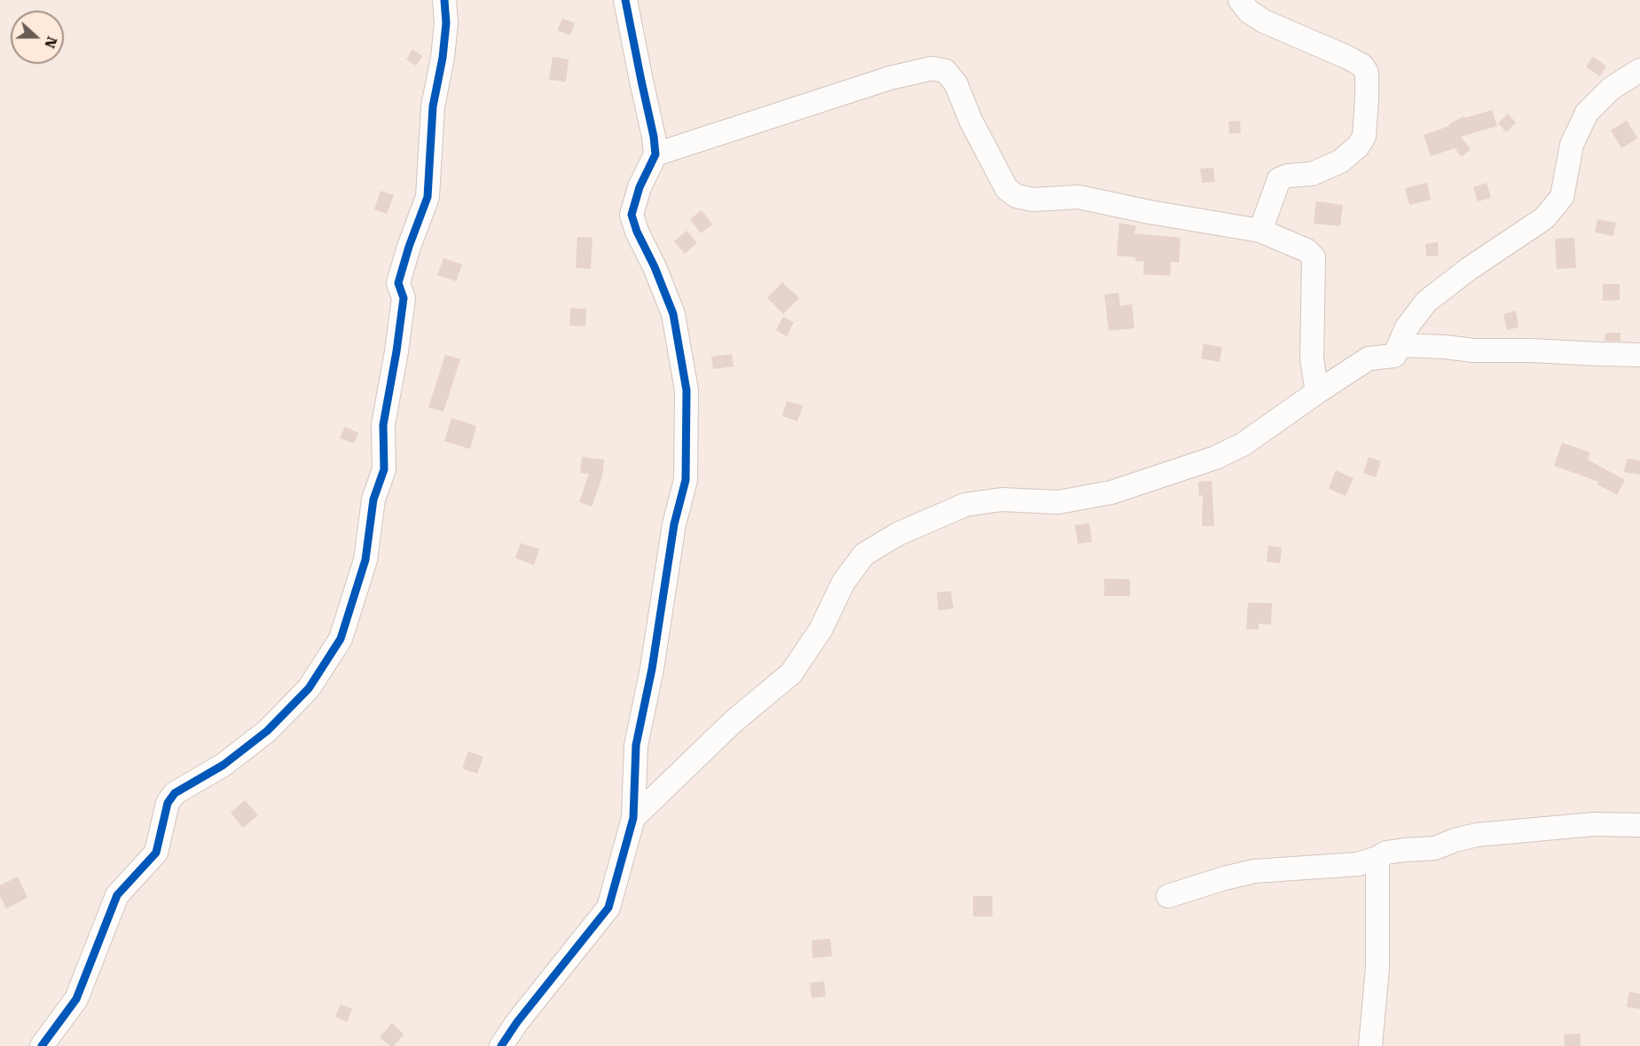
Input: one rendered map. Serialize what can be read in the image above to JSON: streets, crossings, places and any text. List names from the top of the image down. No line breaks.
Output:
{"north":"right"}
